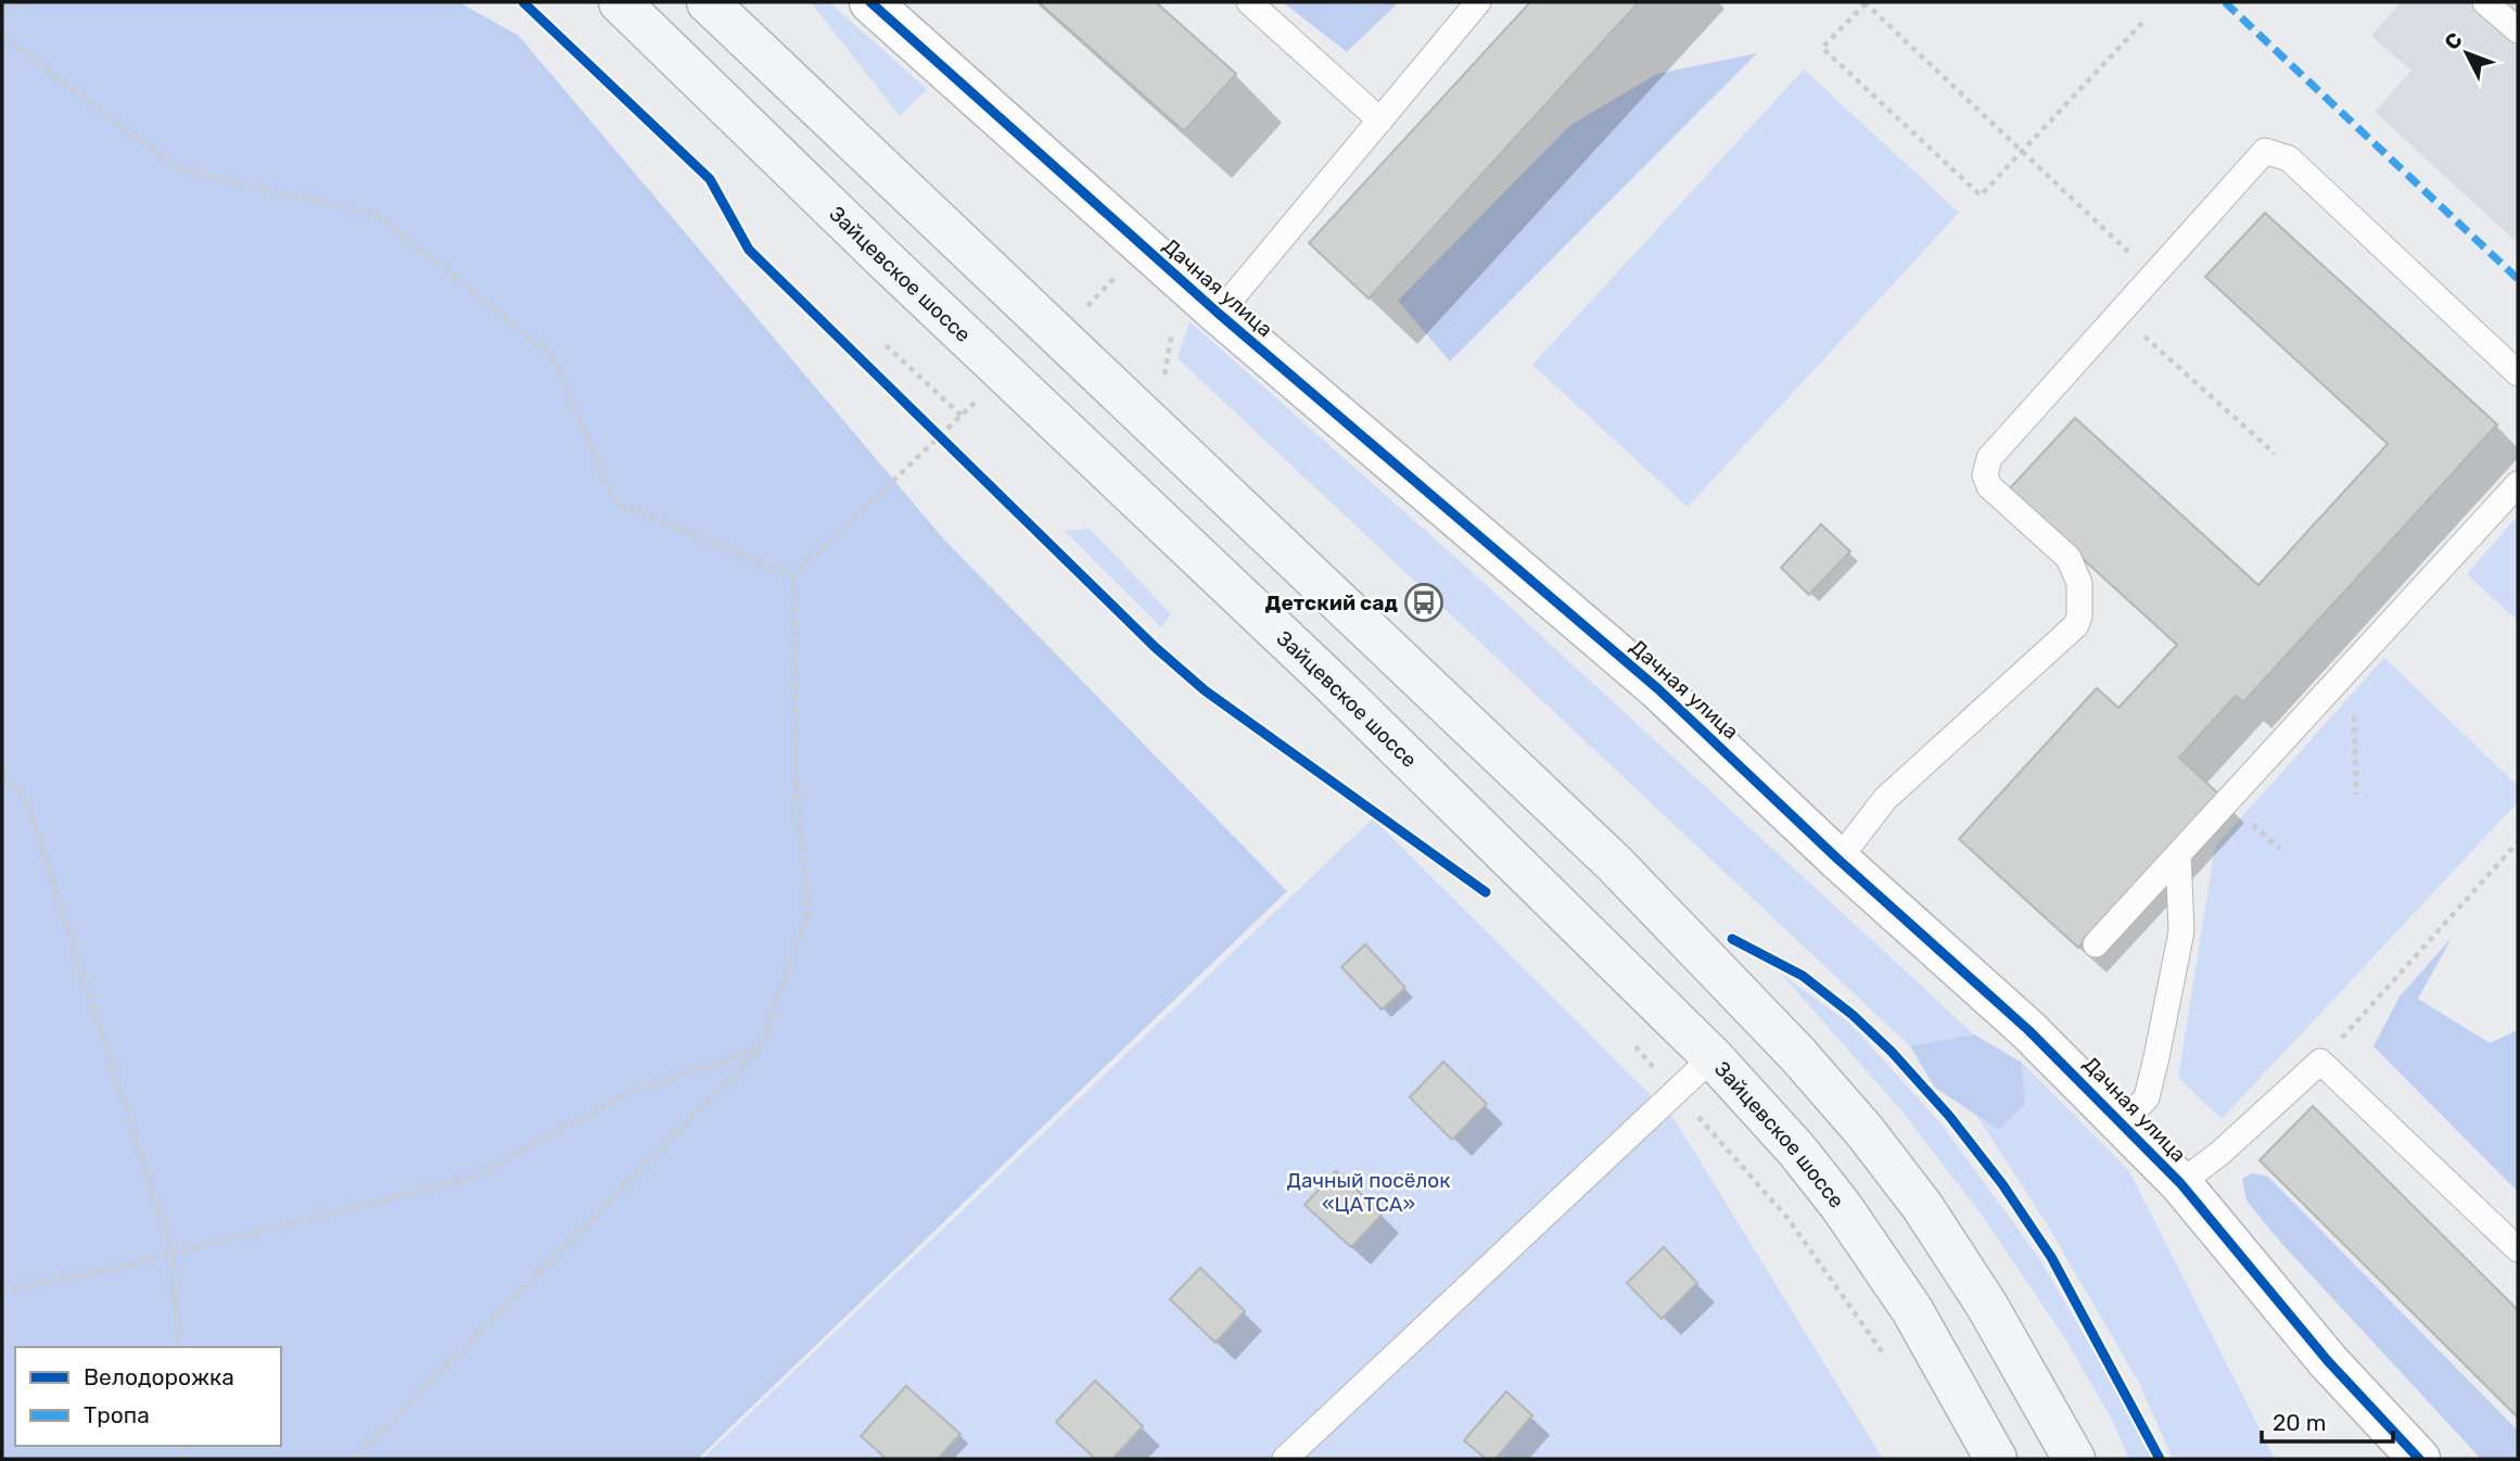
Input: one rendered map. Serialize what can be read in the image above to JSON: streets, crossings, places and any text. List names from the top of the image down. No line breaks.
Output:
{"streets":{"main road":["Зайцевское шоссе"],"street":["Дачная улица"]},"parks":["Дачный посёлок «ЦАТСА»"],"places":{"bus stop":["Детский сад"]},"legend":["Велодорожка","Тропа"],"scale_bar":"20 m","north":"top left"}
